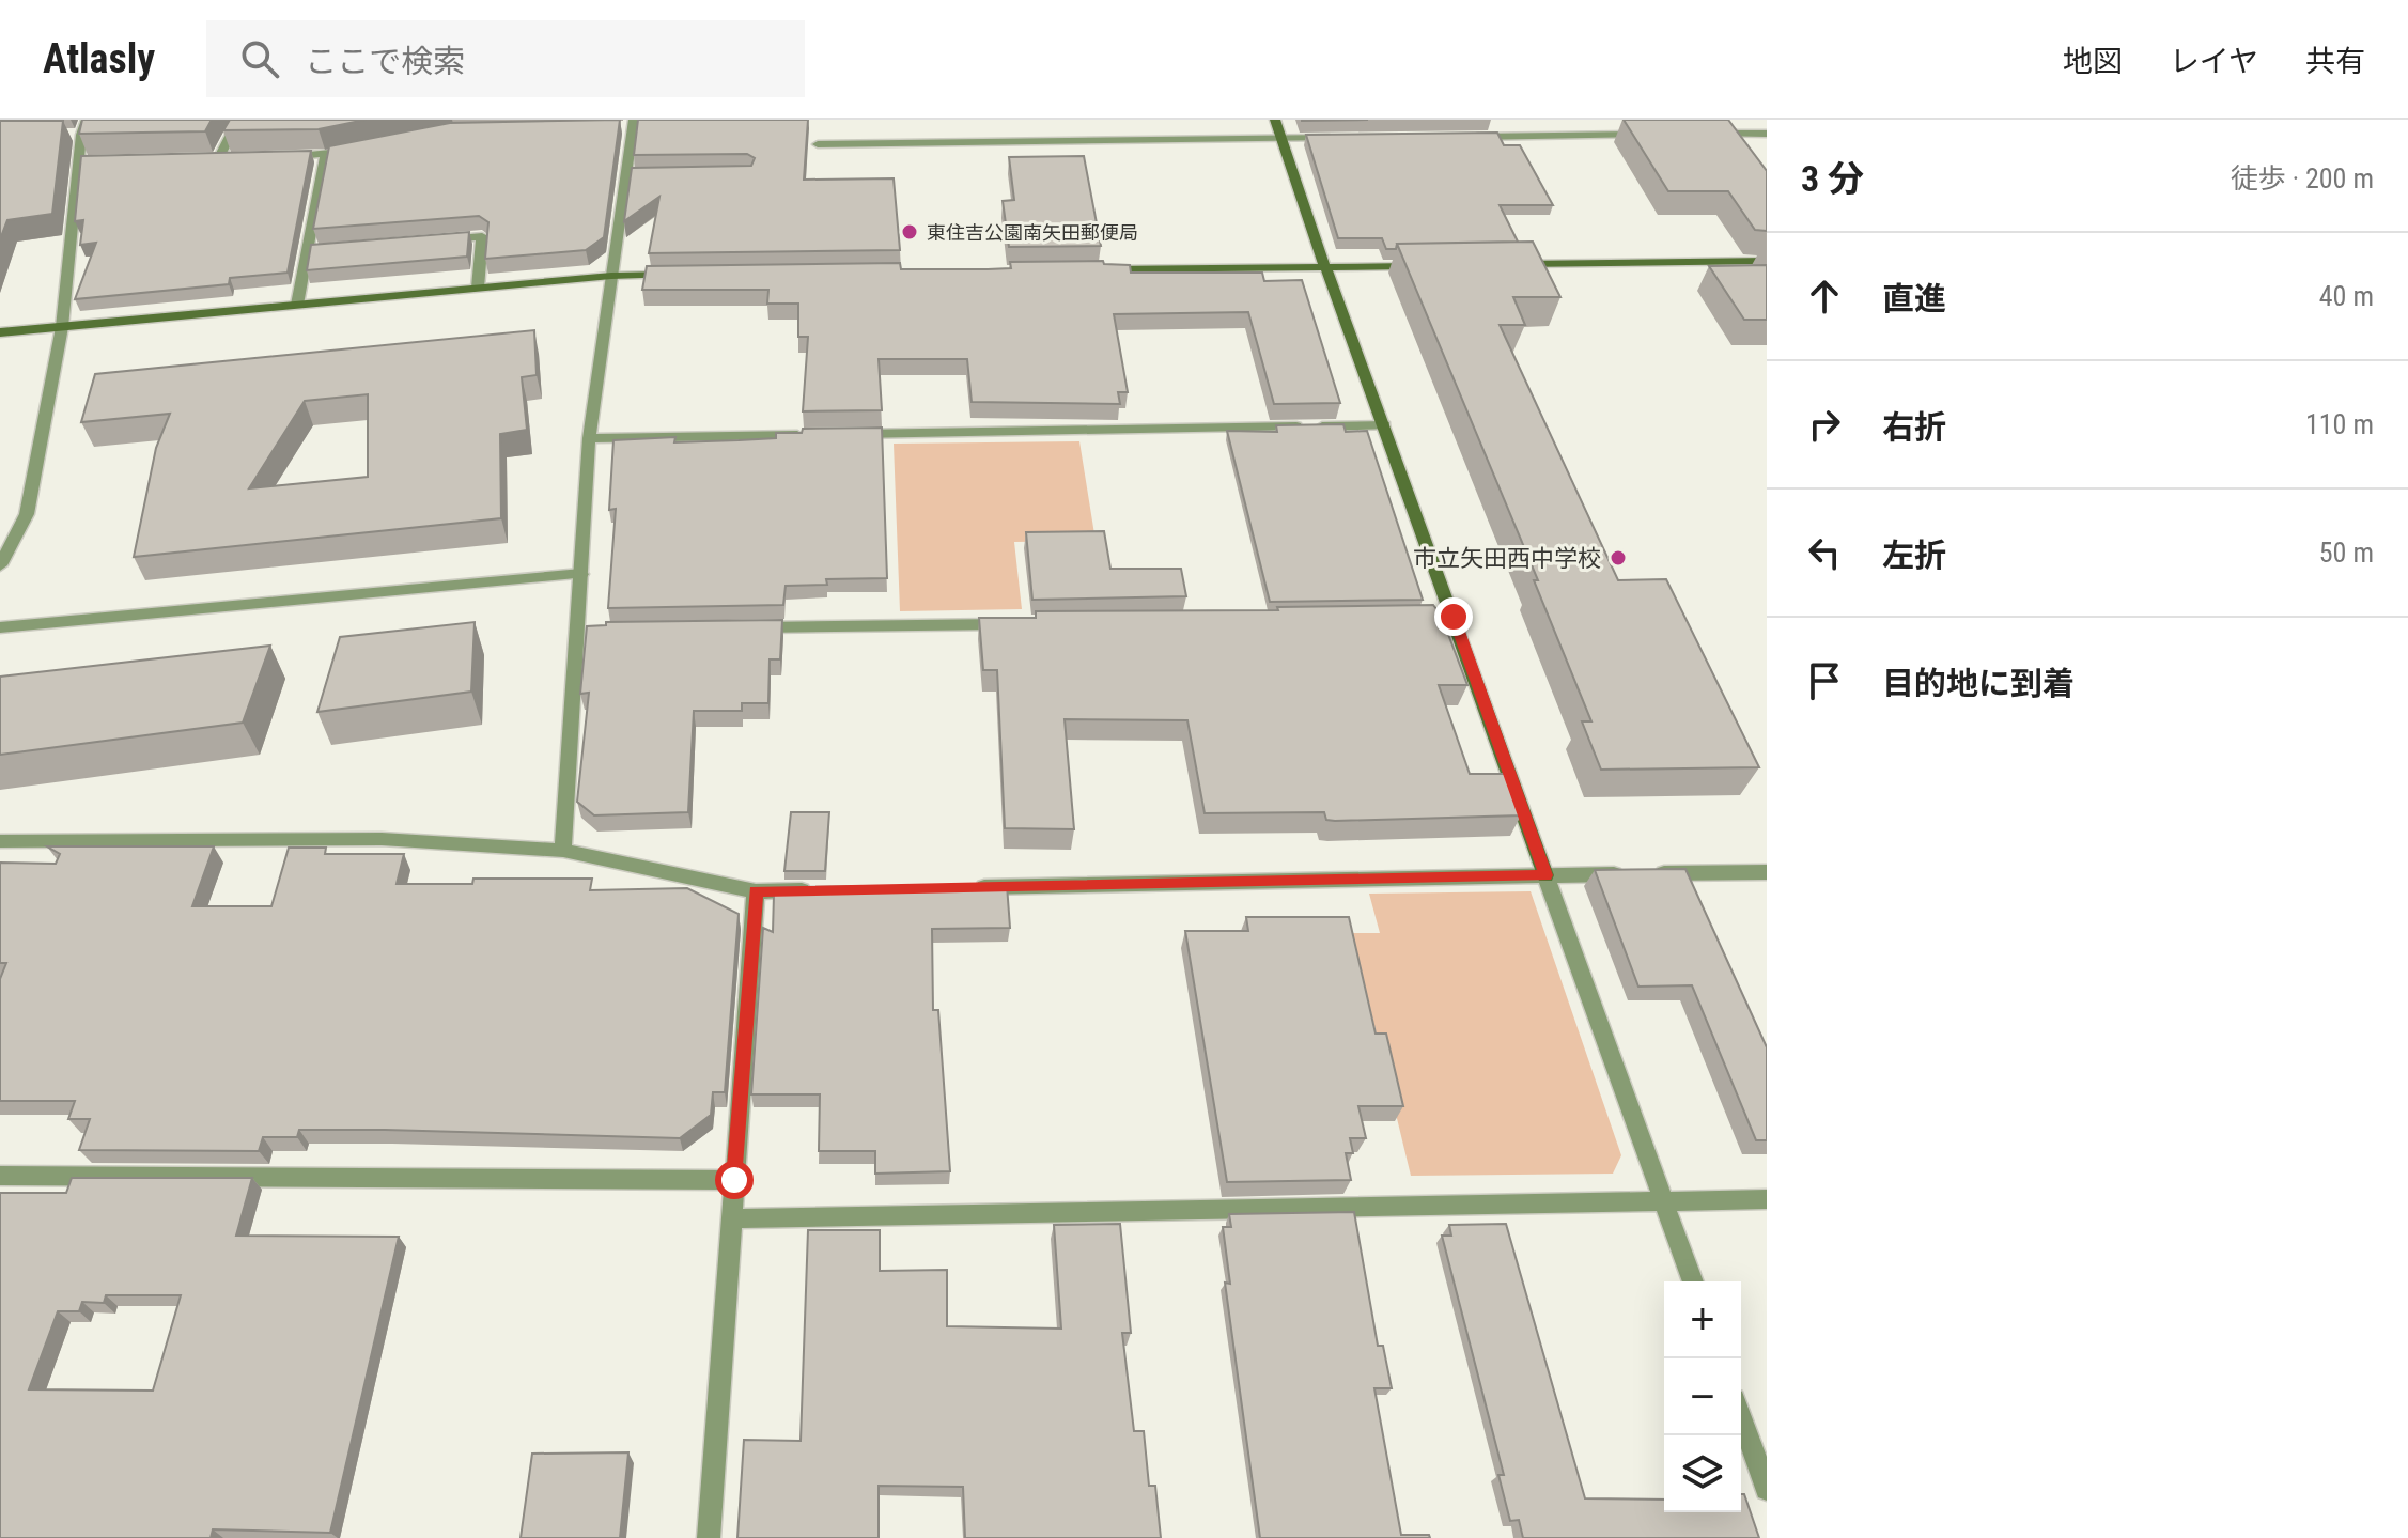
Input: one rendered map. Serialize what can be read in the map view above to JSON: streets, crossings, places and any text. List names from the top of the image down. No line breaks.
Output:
{"places":["東住吉公園南矢田郵便局","市立矢田西中学校"],"page":{"header":"Atlasly","search":"ここで検索","nav":["地図","レイヤ","共有"],"heading":["3 分","徒歩 · 200 m"],"list":[["直進","40 m"],["右折","110 m"],["左折","50 m"],"目的地に到着"],"map_buttons":["+","−"]}}
